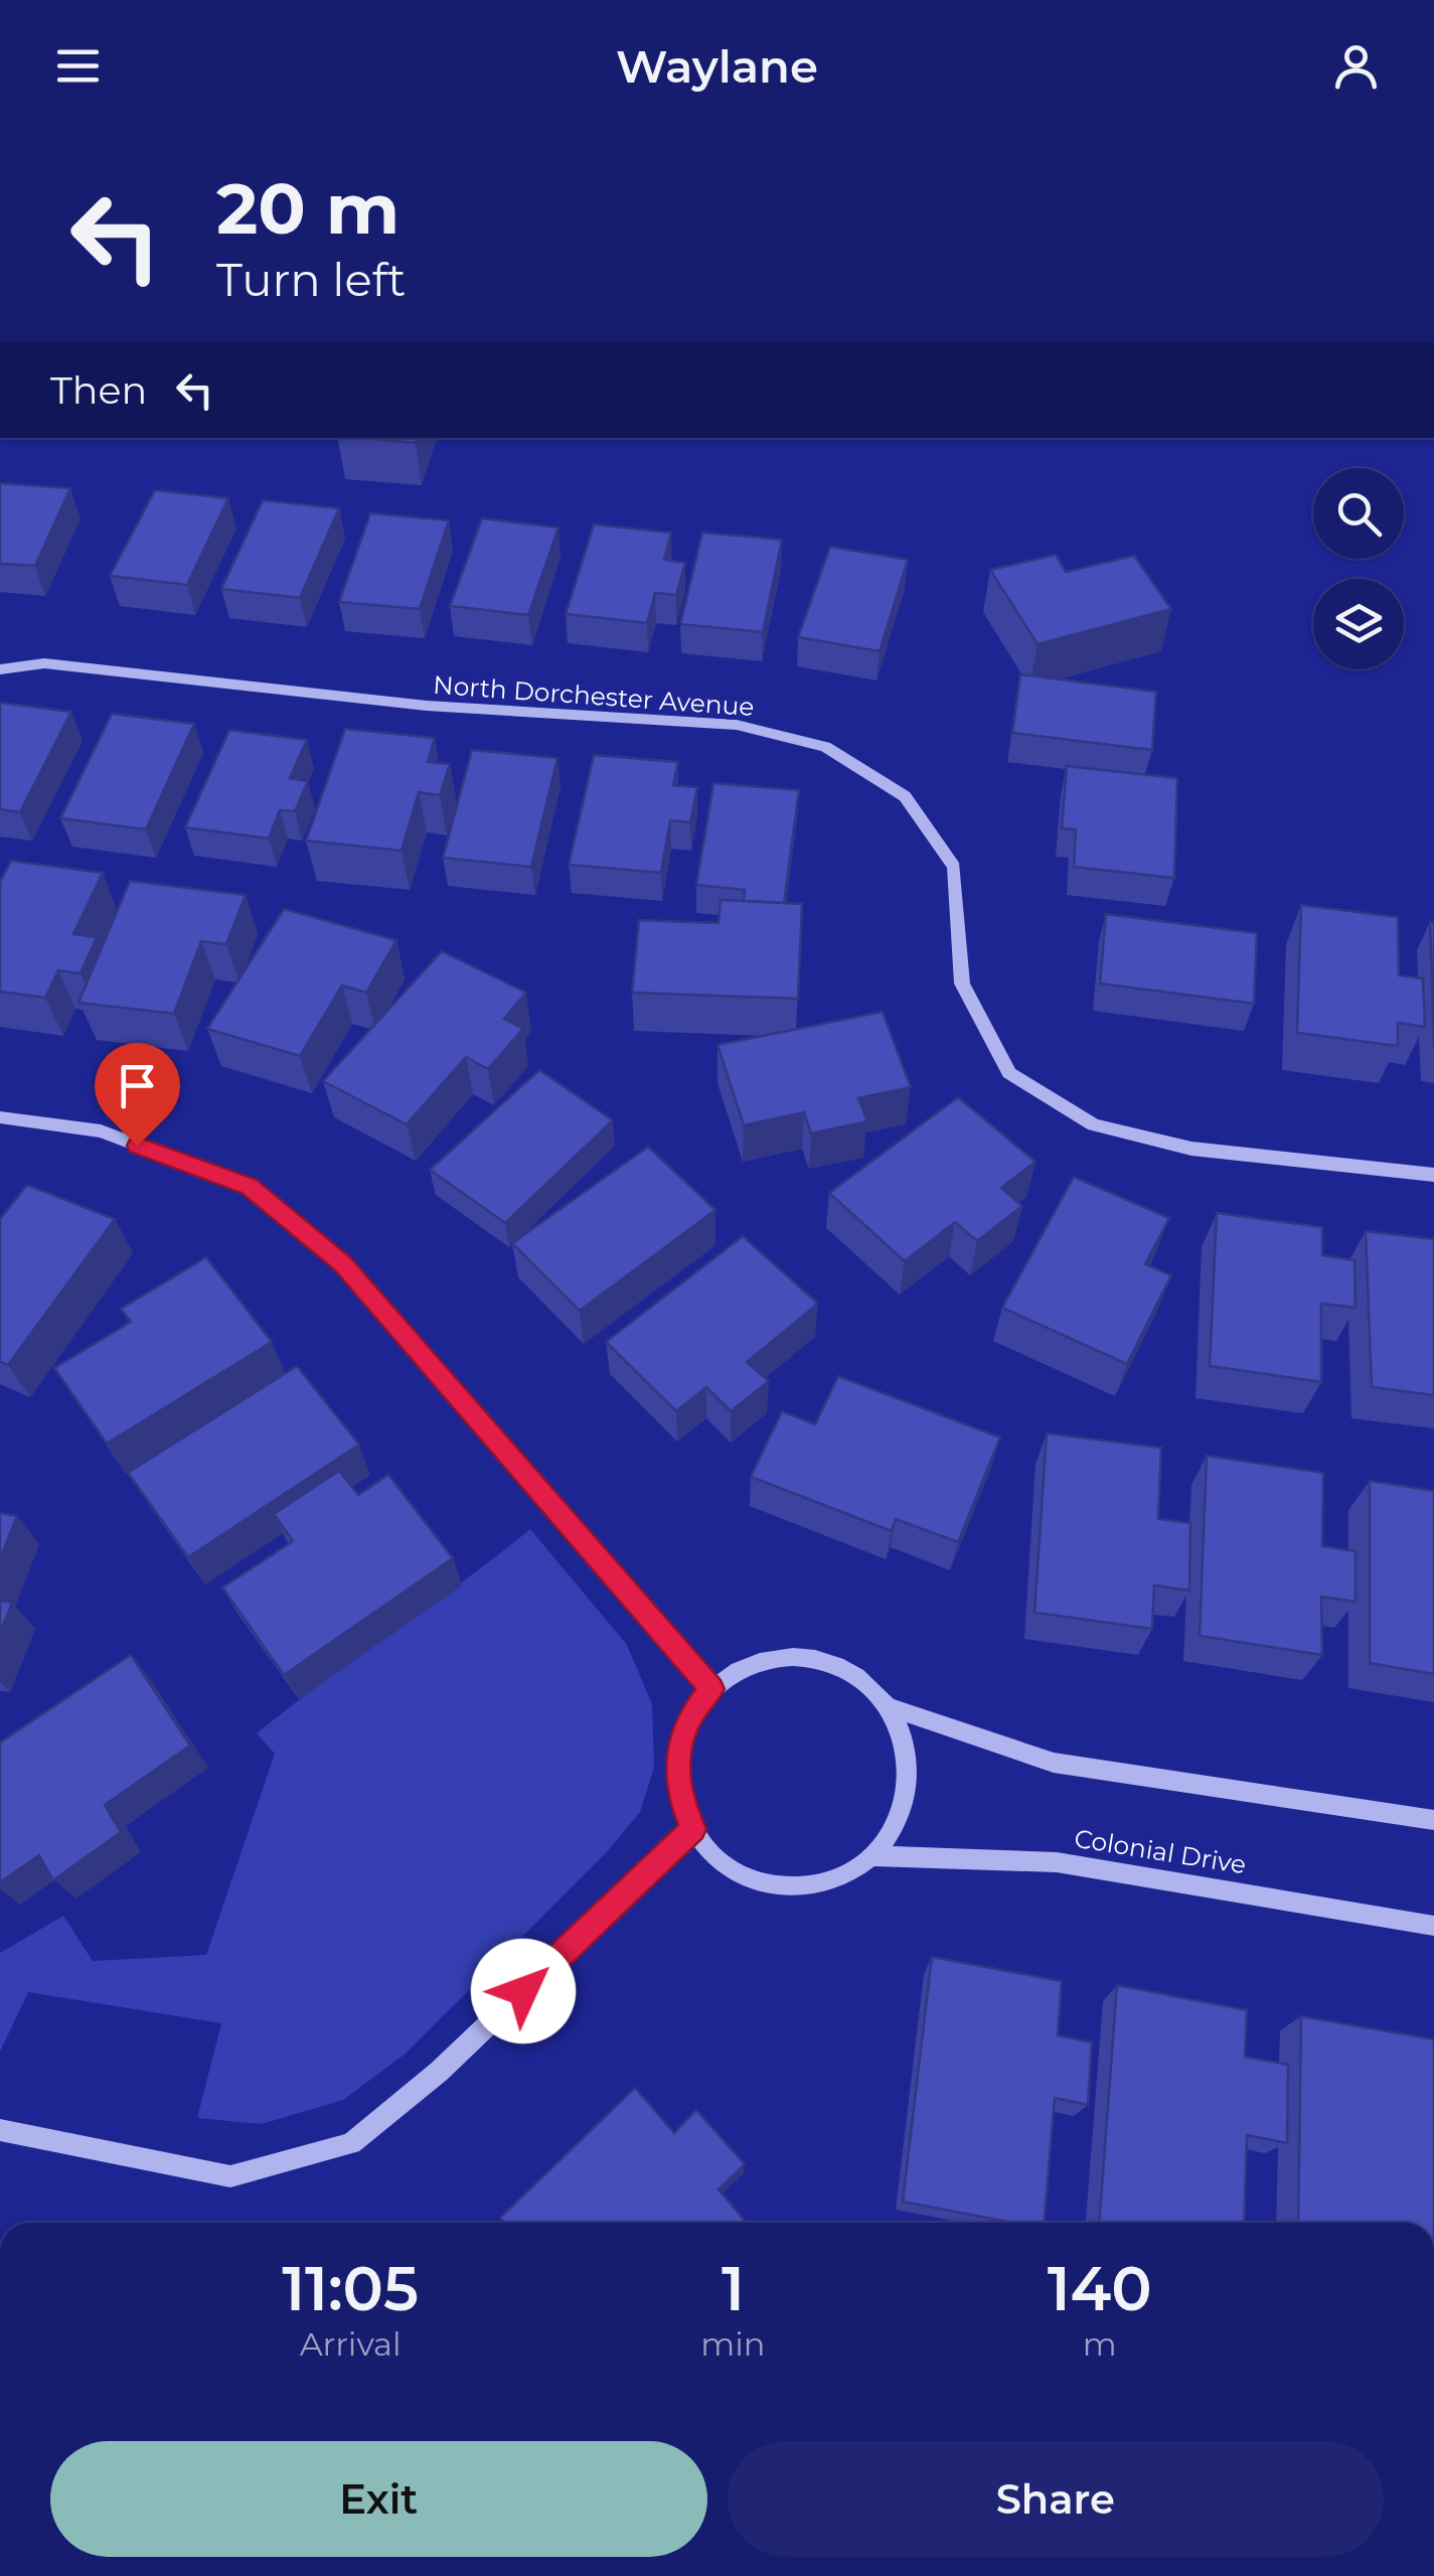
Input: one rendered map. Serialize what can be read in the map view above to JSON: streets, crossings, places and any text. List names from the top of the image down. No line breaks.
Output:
{"streets":{"street":["North Dorchester Avenue","Colonial Drive"]},"page":{"header":"Waylane","turn":["20 m","Turn left"],"then":"Then","eta":["11:05","Arrival","1","min","140","m"],"buttons":["Exit","Share"]}}
